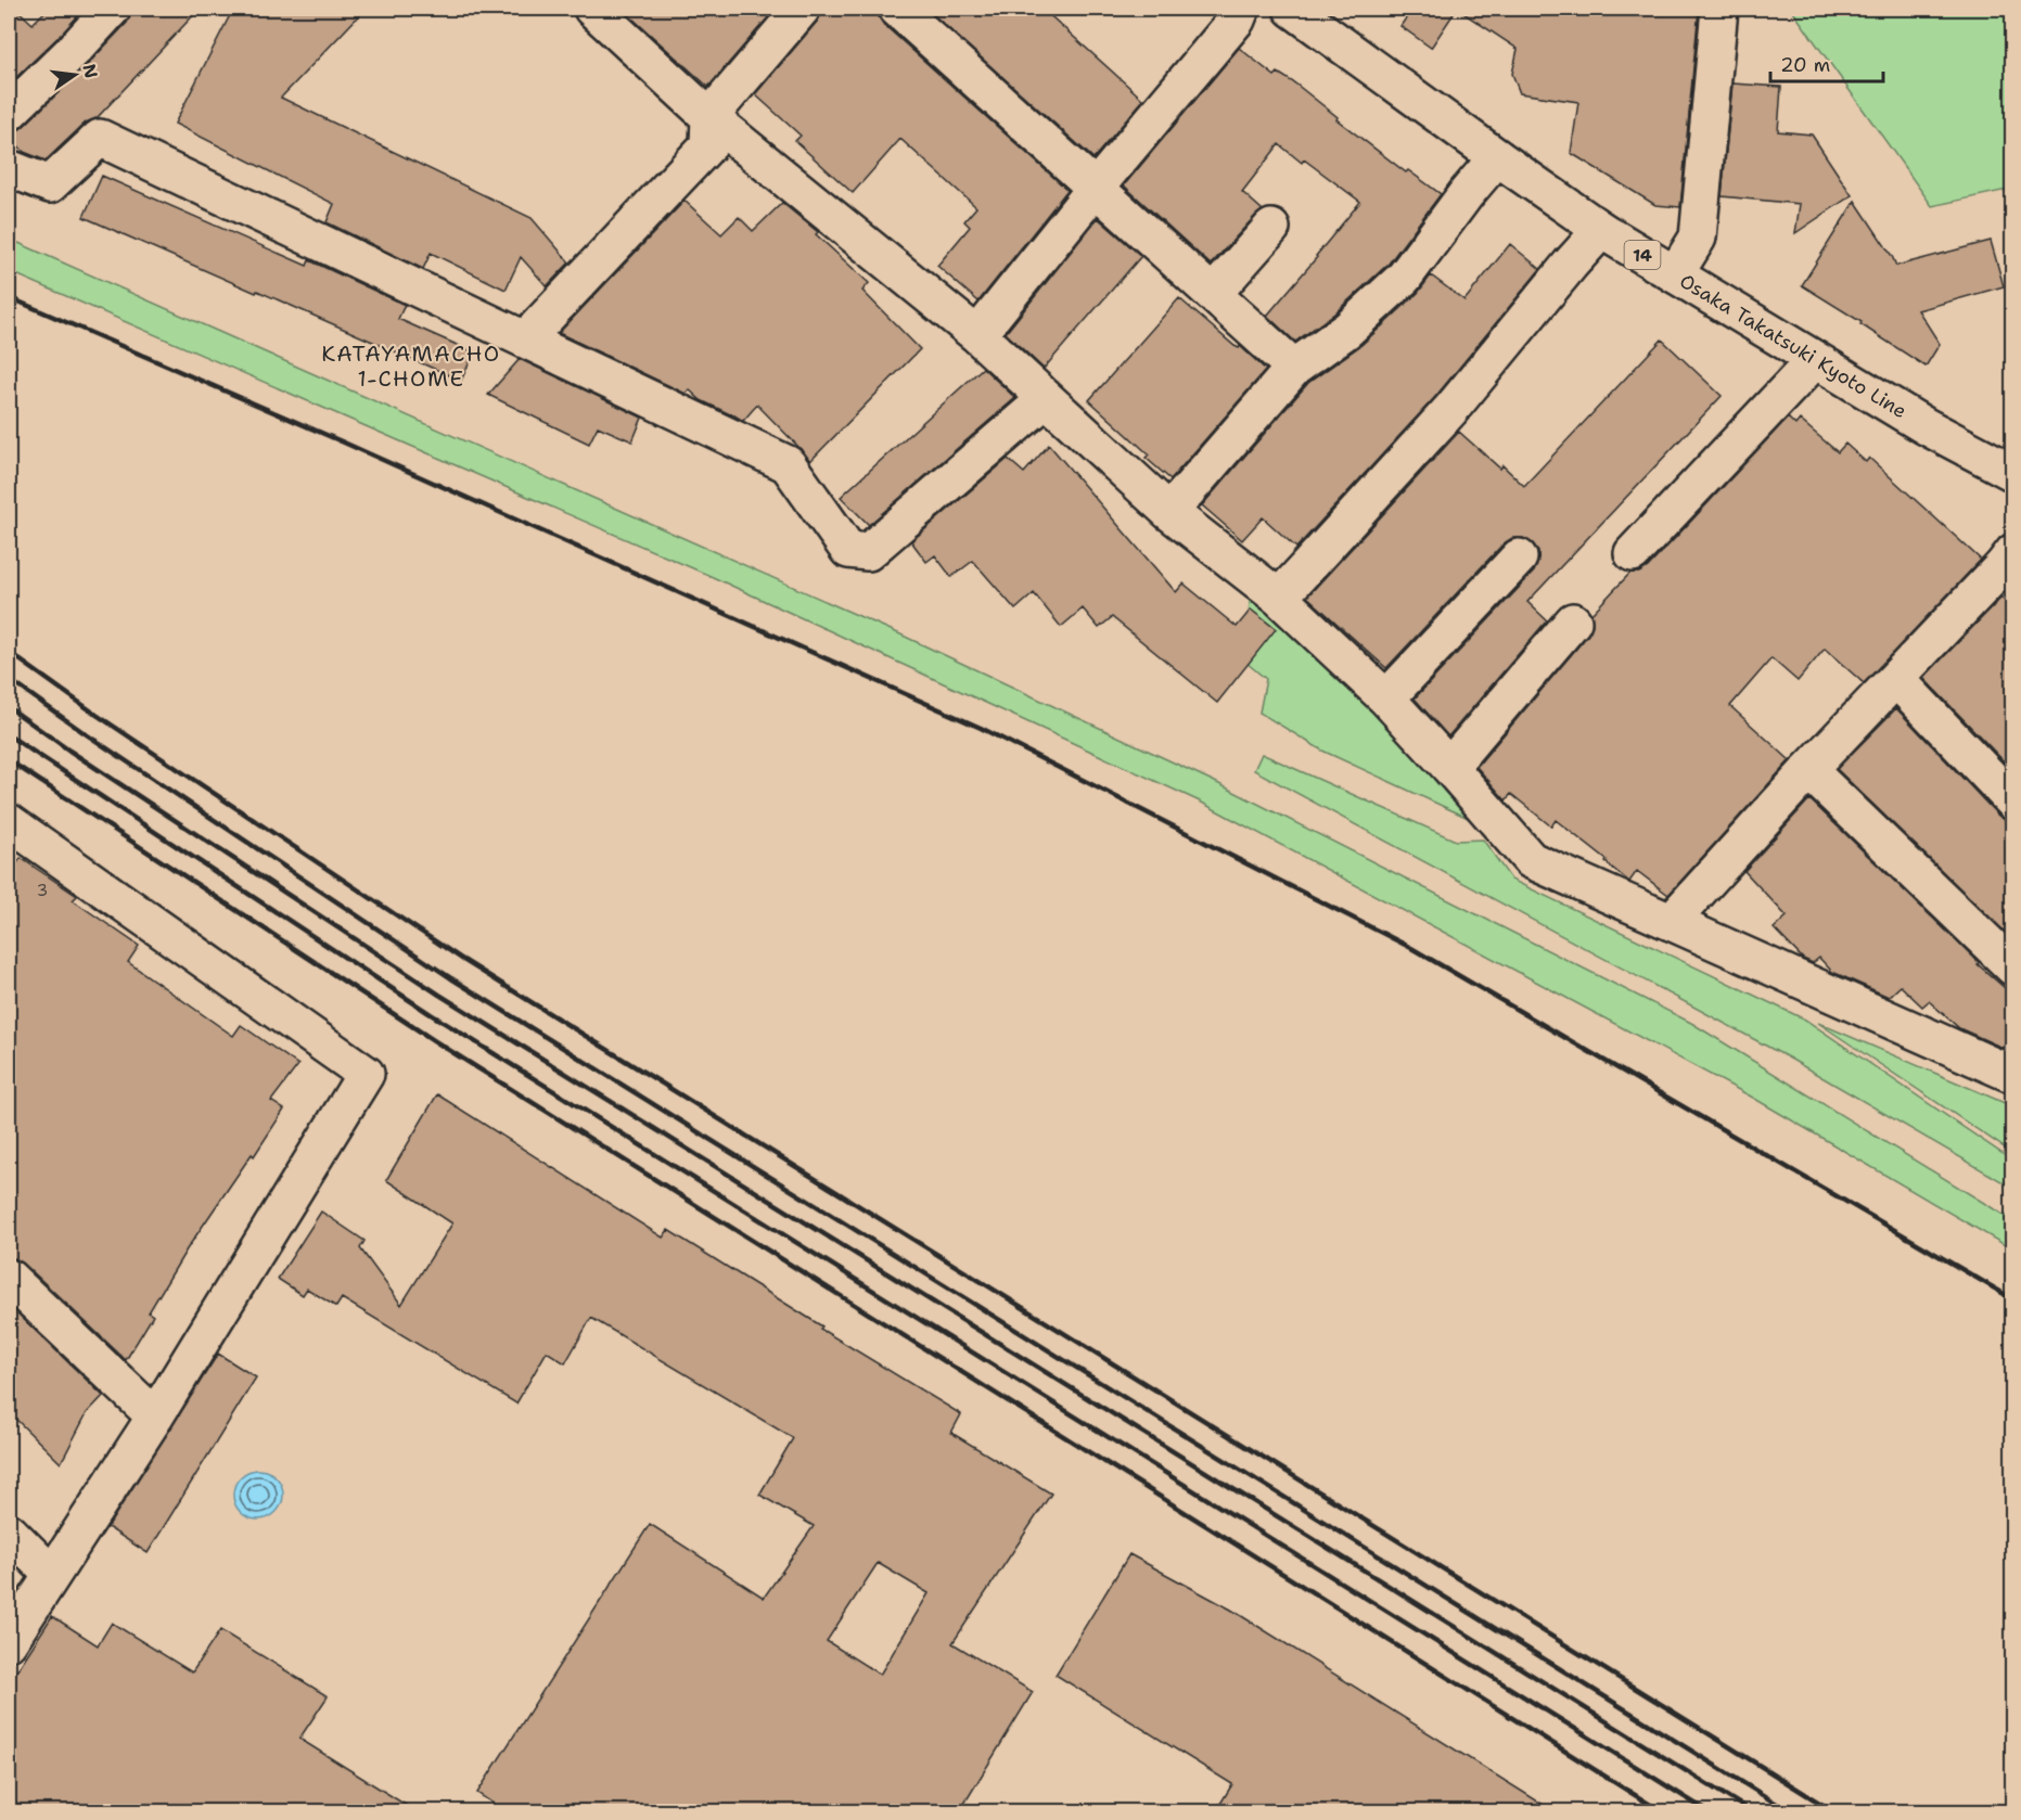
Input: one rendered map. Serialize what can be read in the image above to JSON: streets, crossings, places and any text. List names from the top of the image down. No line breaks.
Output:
{"streets":{"street":["14","Osaka Takatsuki Kyoto Line"]},"districts":["KATAYAMACHO 1-CHOME"],"house_numbers":["3"],"scale_bar":"20 m","north":"right"}
